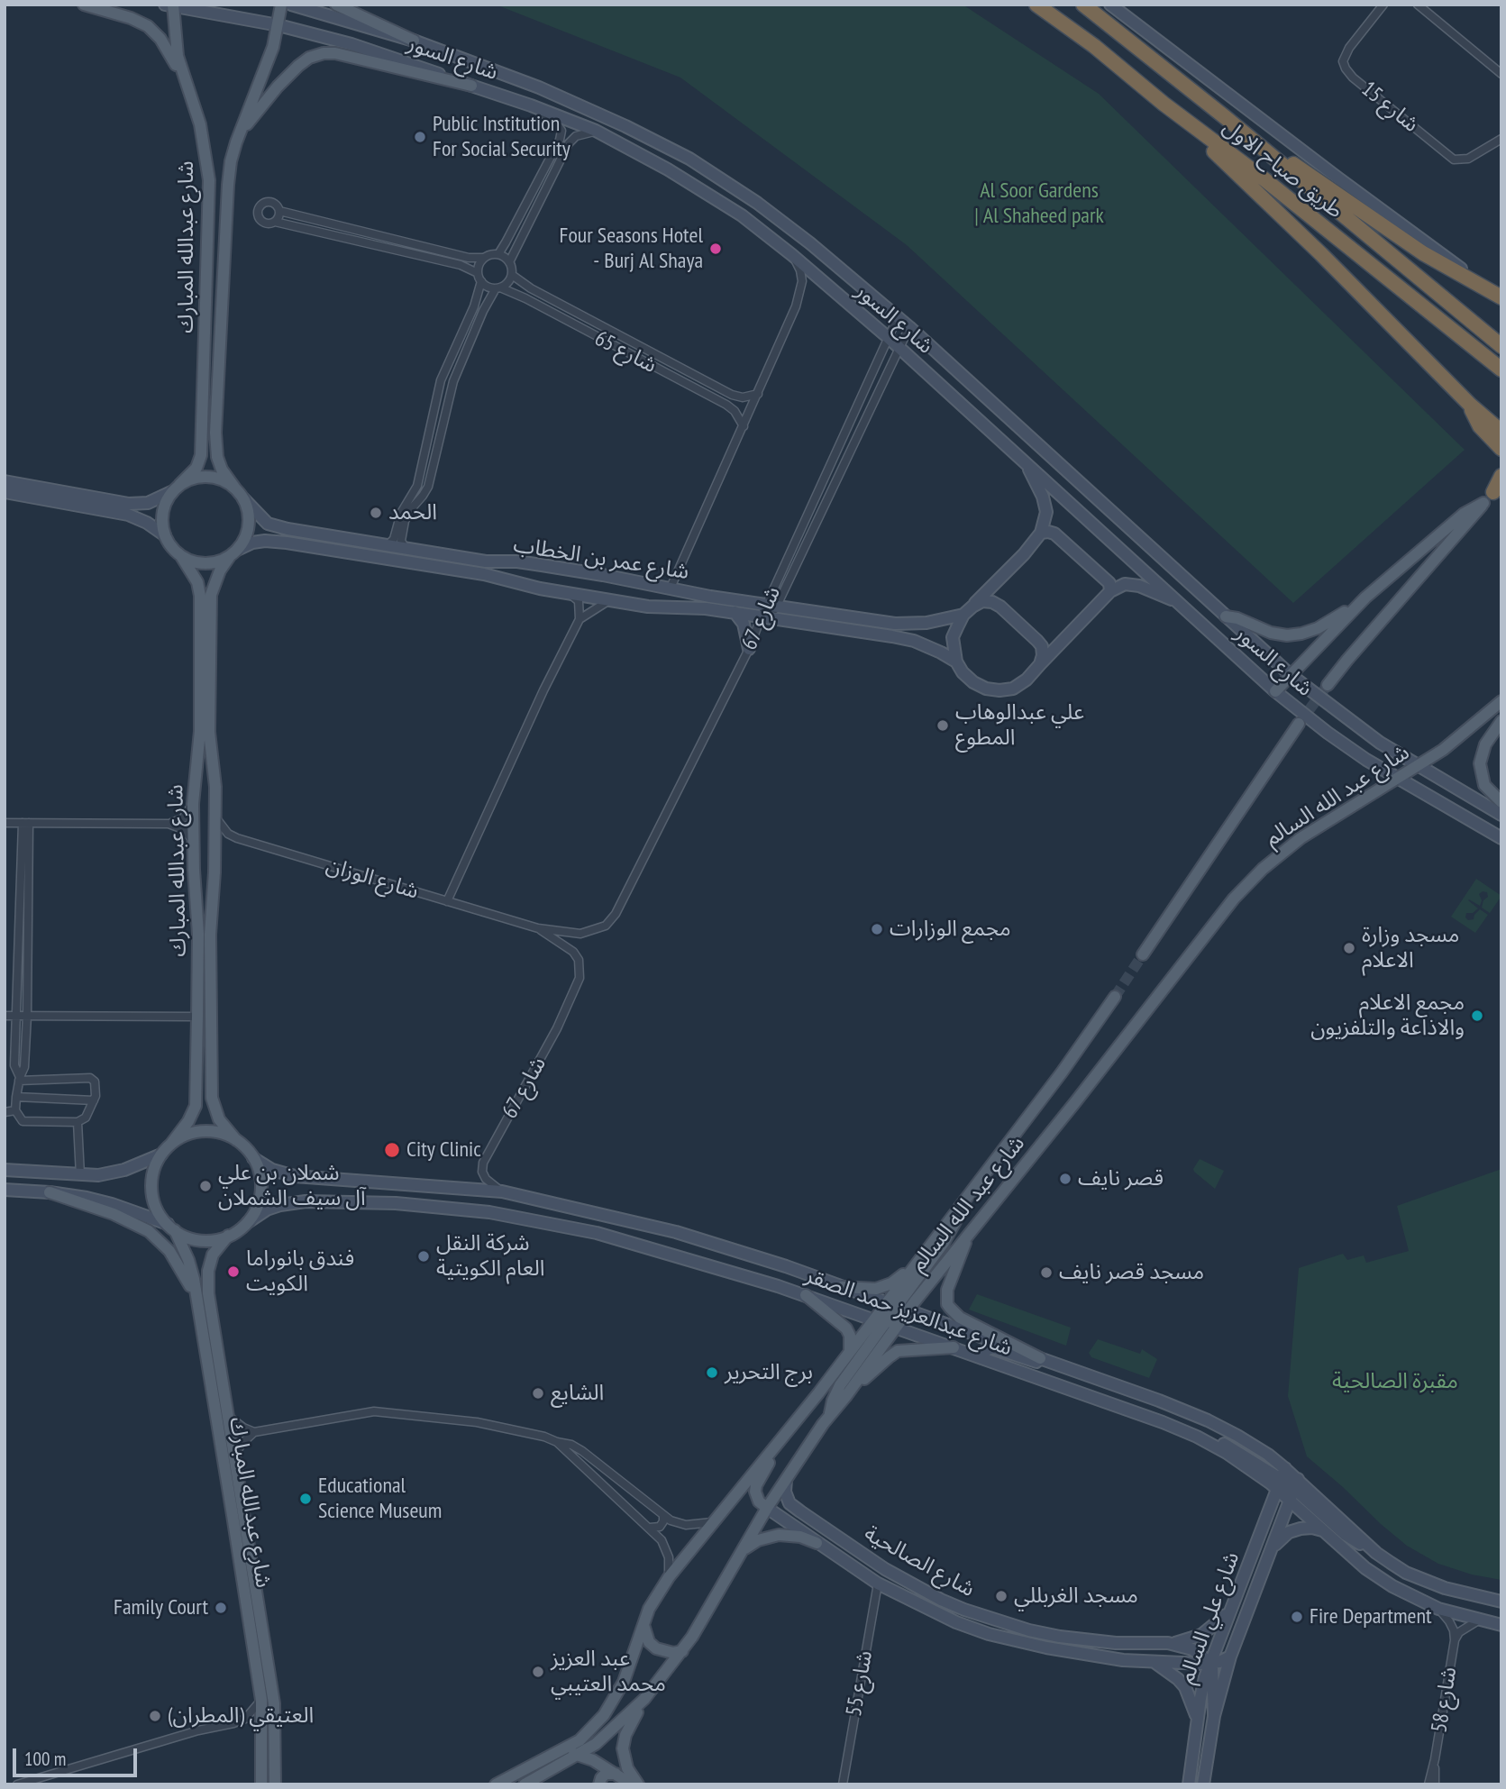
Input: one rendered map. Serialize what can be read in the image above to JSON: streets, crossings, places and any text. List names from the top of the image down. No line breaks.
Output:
{"streets":{"highway":["طريق صباح الاول"],"main road":["شارع السور","شارع عبدالله المبارك","شارع عمر بن الخطاب","شارع عبد الله السالم","شارع عبدالعزيز حمد الصقر","شارع الصالحية","شارع علي السالم"],"street":["شارع 15","شارع 65","شارع 67","شارع الوزان","شارع 55","شارع 58"]},"crossings":[["شارع السور","شارع عبدالله المبارك"],["شارع السور","شارع 67"],["شارع السور","شارع عبد الله السالم"],["شارع عبدالله المبارك","شارع عمر بن الخطاب"],["شارع عبدالله المبارك","شارع الوزان"],["شارع عبدالله المبارك","شارع عبدالعزيز حمد الصقر"],["شارع عمر بن الخطاب","شارع 67"],["شارع 67","شارع الوزان"],["شارع 67","شارع عبدالعزيز حمد الصقر"],["شارع عبد الله السالم","شارع عبدالعزيز حمد الصقر"],["شارع عبد الله السالم","شارع الصالحية"],["شارع عبدالعزيز حمد الصقر","شارع علي السالم"],["شارع عبدالعزيز حمد الصقر","شارع 58"],["شارع الصالحية","شارع علي السالم"],["شارع الصالحية","شارع 55"]],"parks":["Al Soor Gardens | Al Shaheed park","مقبرة الصالحية"],"places":["Public Institution For Social Security","Four Seasons Hotel - Burj Al Shaya","الحمد","علي عبدالوهاب المطوع","مجمع الوزارات","مسجد وزارة الاعلام","مجمع الاعلام والاذاعة والتلفزيون","City Clinic","قصر نايف","شملان بن علي آل سيف الشملان","شركة النقل العام الكويتية","فندق بانوراما الكويت","مسجد قصر نايف","برج التحرير","الشايع","Educational Science Museum","مسجد الغربللي","Family Court","Fire Department","عبد العزيز محمد العتيبي","العتيقي (المطران)"],"scale_bar":"100 m"}
